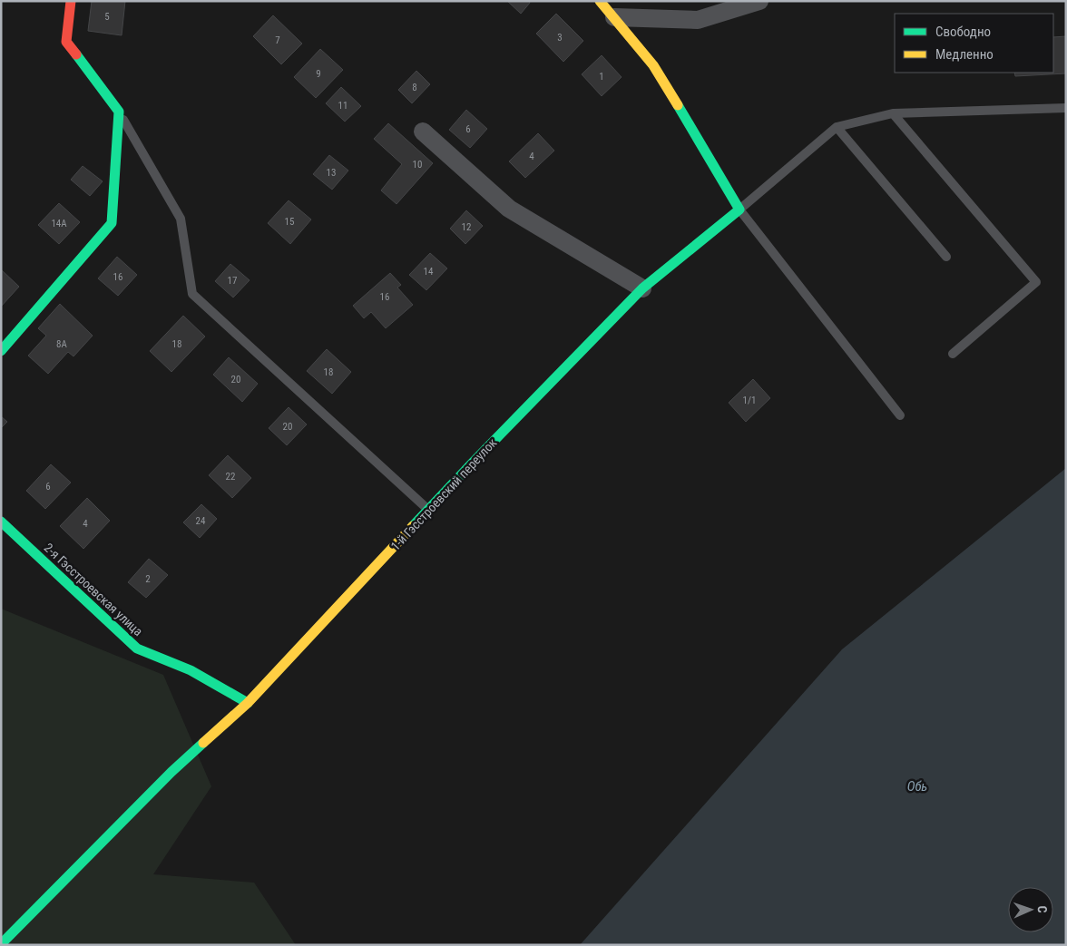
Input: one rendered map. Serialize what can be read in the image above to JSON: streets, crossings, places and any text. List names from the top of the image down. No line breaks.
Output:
{"streets":{"street":["1-й Гэсстроевский переулок","2-я Гэсстроевская улица"]},"crossings":[["1-й Гэсстроевский переулок","2-я Гэсстроевская улица"]],"water":["Обь"],"house_numbers":["5","3","7","9","1","8","11","6","4","10","13","15","14А","12","14","16","17","16","8А","18","18","20","1/1","20","22","6","24","4","2"],"legend":["Свободно","Медленно"],"north":"right"}
